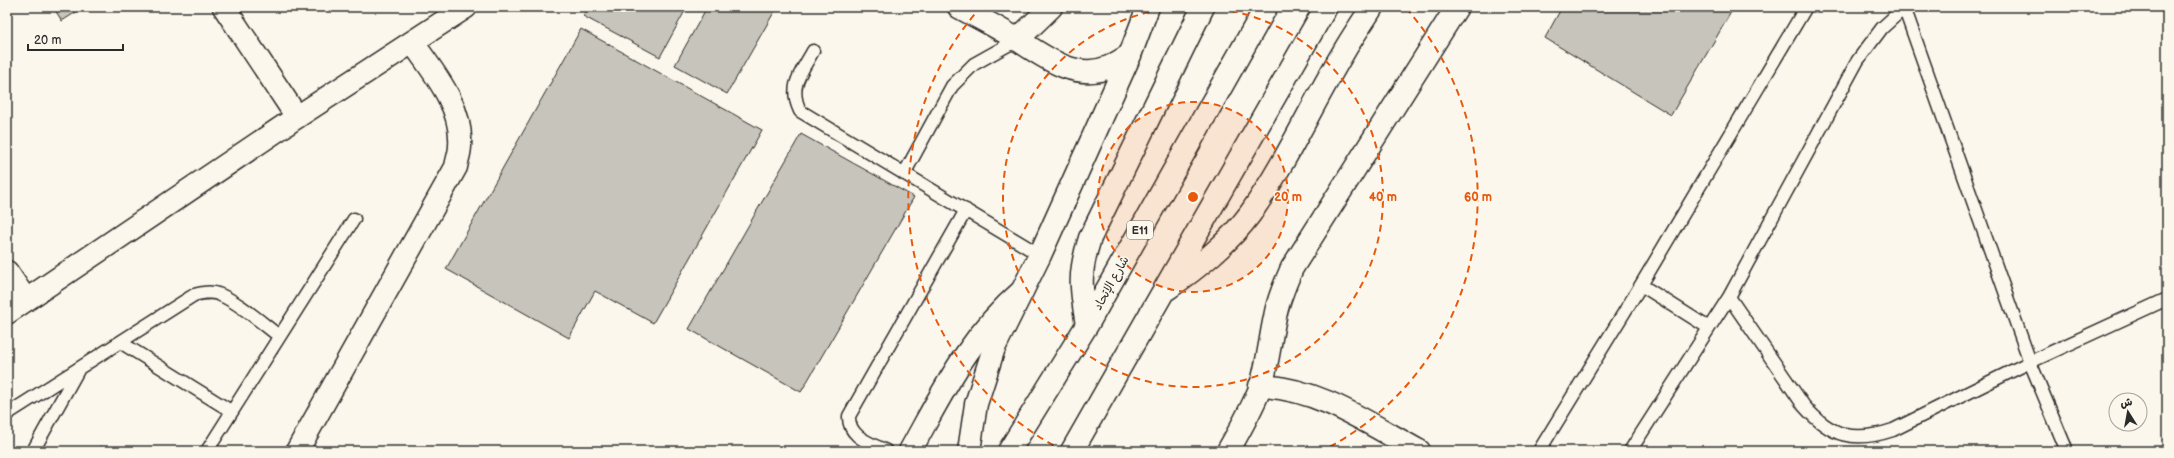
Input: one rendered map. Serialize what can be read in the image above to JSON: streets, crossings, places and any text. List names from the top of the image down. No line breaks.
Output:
{"streets":{"main road":["E11","شارع الإتحاد"]},"scale_bar":"20 m","north":"top","rings":["20 m","40 m","60 m"]}
